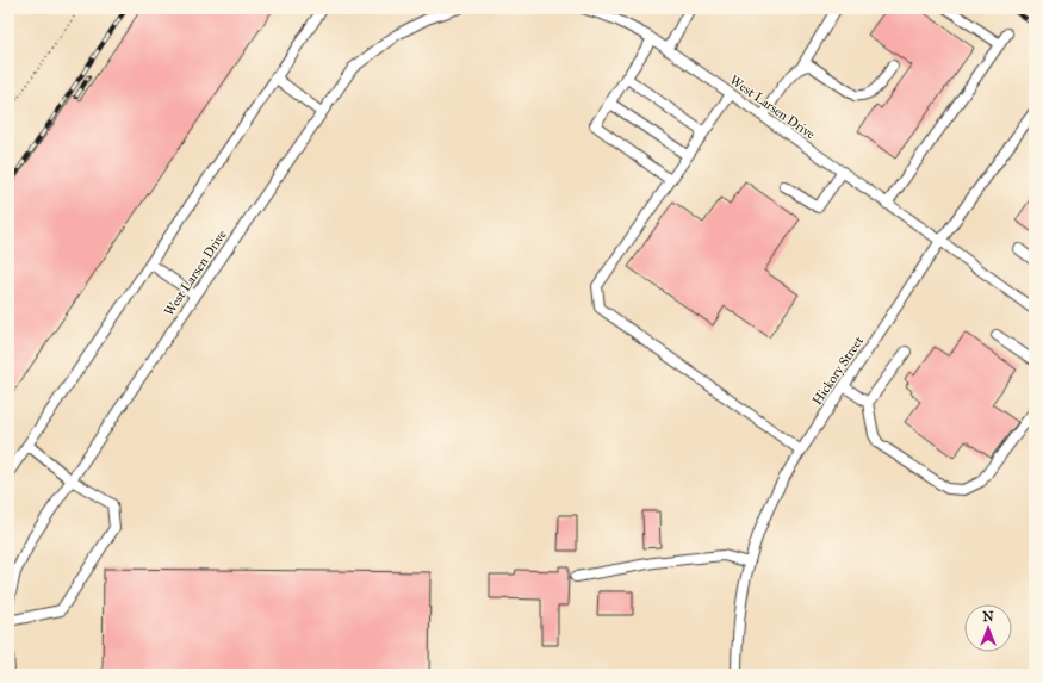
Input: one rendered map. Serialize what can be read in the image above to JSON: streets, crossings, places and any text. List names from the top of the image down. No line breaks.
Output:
{"streets":{"street":["West Larsen Drive","Hickory Street"]},"crossings":[["West Larsen Drive","Hickory Street"]],"north":"top"}
